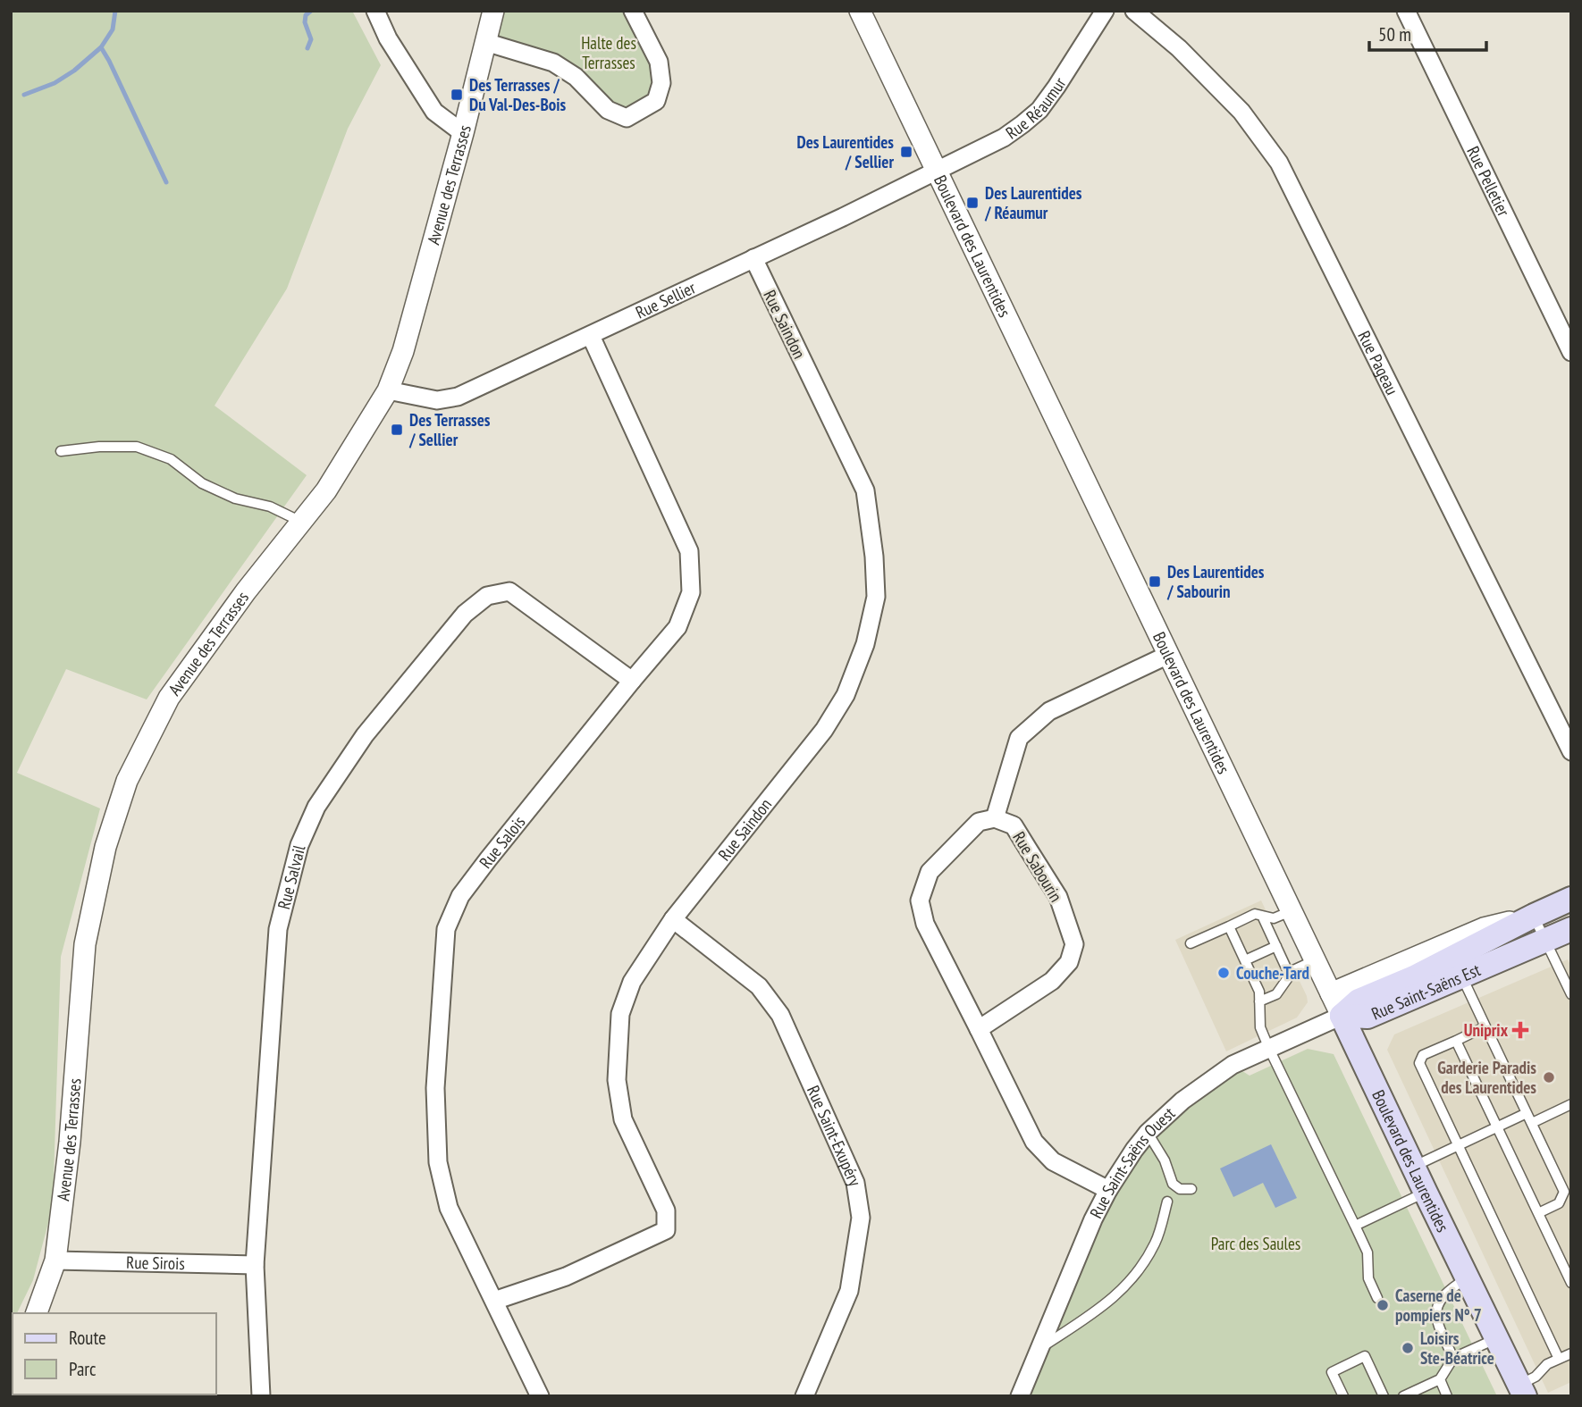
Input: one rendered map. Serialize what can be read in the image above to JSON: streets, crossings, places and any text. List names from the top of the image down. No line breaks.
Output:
{"streets":{"main road":["Boulevard des Laurentides","Rue Saint-Saëns Est"],"street":["Rue Réaumur","Rue Pelletier","Avenue des Terrasses","Rue Sellier","Rue Saindon","Rue Pageau","Rue Salois","Rue Sabourin","Rue Salvail","Rue Saint-Exupéry","Rue Saint-Saëns Ouest","Rue Sirois"]},"crossings":[["Rue Réaumur","Boulevard des Laurentides"],["Rue Réaumur","Rue Sellier"],["Avenue des Terrasses","Rue Sellier"],["Avenue des Terrasses","Rue Sirois"],["Boulevard des Laurentides","Rue Sellier"],["Boulevard des Laurentides","Rue Sabourin"],["Boulevard des Laurentides","Rue Saint-Saëns Est"],["Boulevard des Laurentides","Rue Saint-Saëns Ouest"],["Rue Sellier","Rue Saindon"],["Rue Sellier","Rue Salois"],["Rue Saindon","Rue Salois"],["Rue Saindon","Rue Saint-Exupéry"],["Rue Salois","Rue Salvail"],["Rue Sabourin","Rue Saint-Saëns Ouest"],["Rue Salvail","Rue Sirois"],["Rue Saint-Saëns Est","Rue Saint-Saëns Ouest"]],"parks":["Halte des Terrasses","Parc des Saules"],"places":{"transit":["Des Terrasses / Du Val-Des-Bois","Des Laurentides / Sellier","Des Laurentides / Réaumur","Des Terrasses / Sellier","Des Laurentides / Sabourin"],"other":["Couche-Tard","Garderie Paradis des Laurentides","Caserne de pompiers N° 7","Loisirs Ste-Béatrice"],"health":["Uniprix"]},"legend":["Route","Parc"],"scale_bar":"50 m"}
